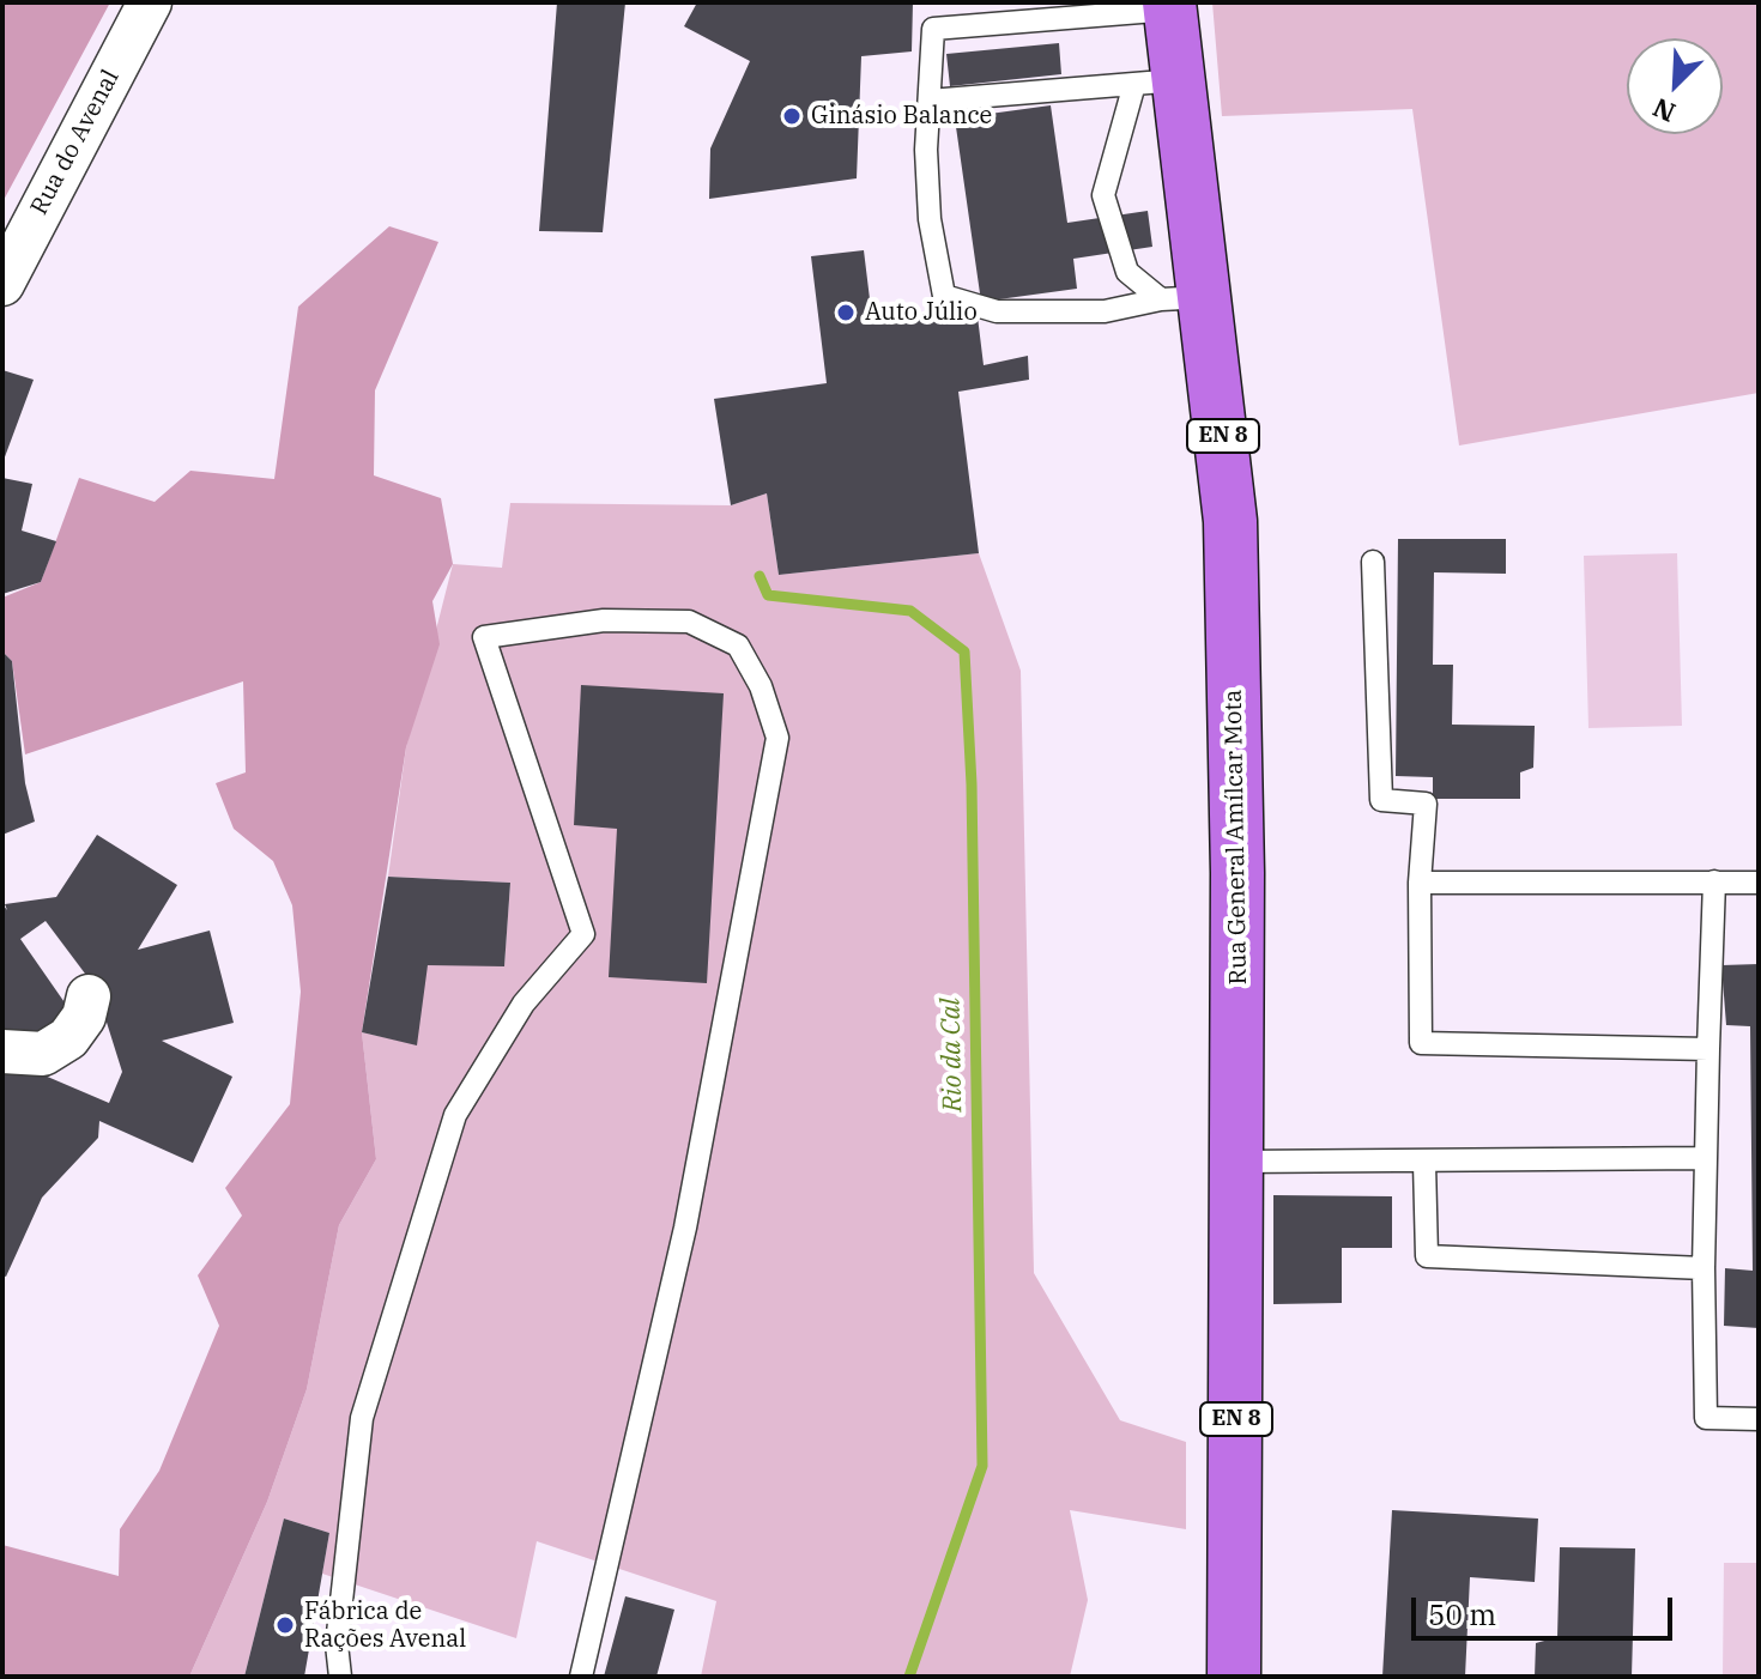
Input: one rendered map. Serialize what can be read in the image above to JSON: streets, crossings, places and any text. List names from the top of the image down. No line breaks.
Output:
{"streets":{"main road":["EN 8","Rua General Amílcar Mota"],"street":["Rua do Avenal"]},"water":["Rio da Cal"],"places":["Ginásio Balance","Auto Júlio","Fábrica de Rações Avenal"],"scale_bar":"50 m","north":"bottom left"}
